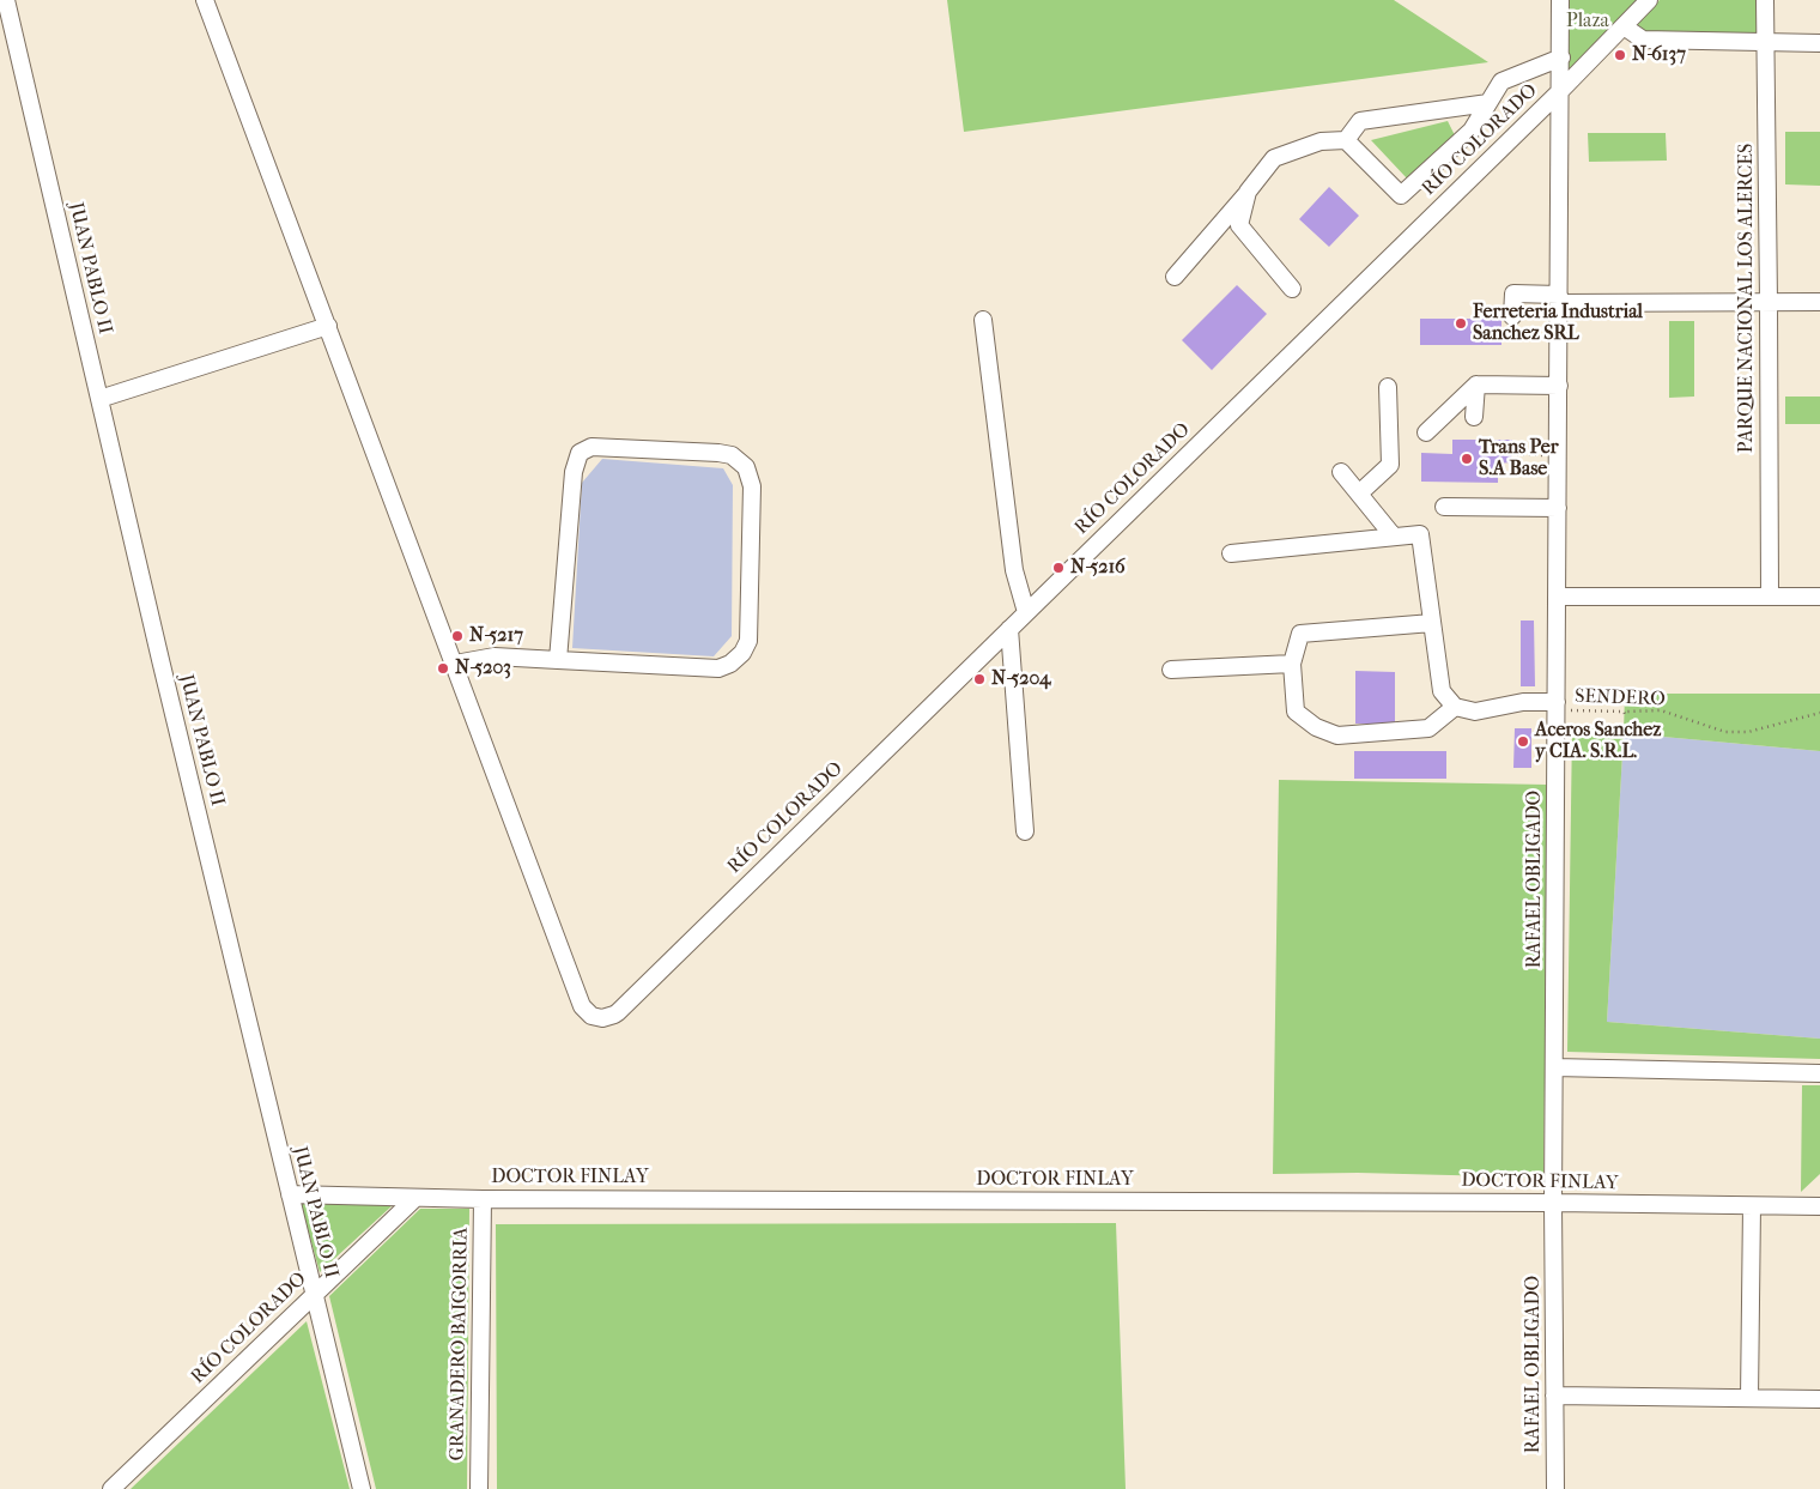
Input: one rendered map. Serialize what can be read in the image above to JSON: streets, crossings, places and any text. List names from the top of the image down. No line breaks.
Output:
{"streets":{"street":["RÍO COLORADO","JUAN PABLO II","PARQUE NACIONAL LOS ALERCES","RAFAEL OBLIGADO","DOCTOR FINLAY","GRANADERO BAIGORRIA"],"path":["SENDERO"]},"crossings":[["RÍO COLORADO","JUAN PABLO II"],["RÍO COLORADO","RAFAEL OBLIGADO"],["RÍO COLORADO","DOCTOR FINLAY"],["JUAN PABLO II","DOCTOR FINLAY"],["SENDERO","RAFAEL OBLIGADO"],["RAFAEL OBLIGADO","DOCTOR FINLAY"],["DOCTOR FINLAY","GRANADERO BAIGORRIA"]],"parks":["Plaza"],"places":["N-6137","Ferreteria Industrial Sanchez SRL","Trans Per S.A Base","N-5216","N-5217","N-5203","N-5204","Aceros Sanchez y CIA. S.R.L."]}
